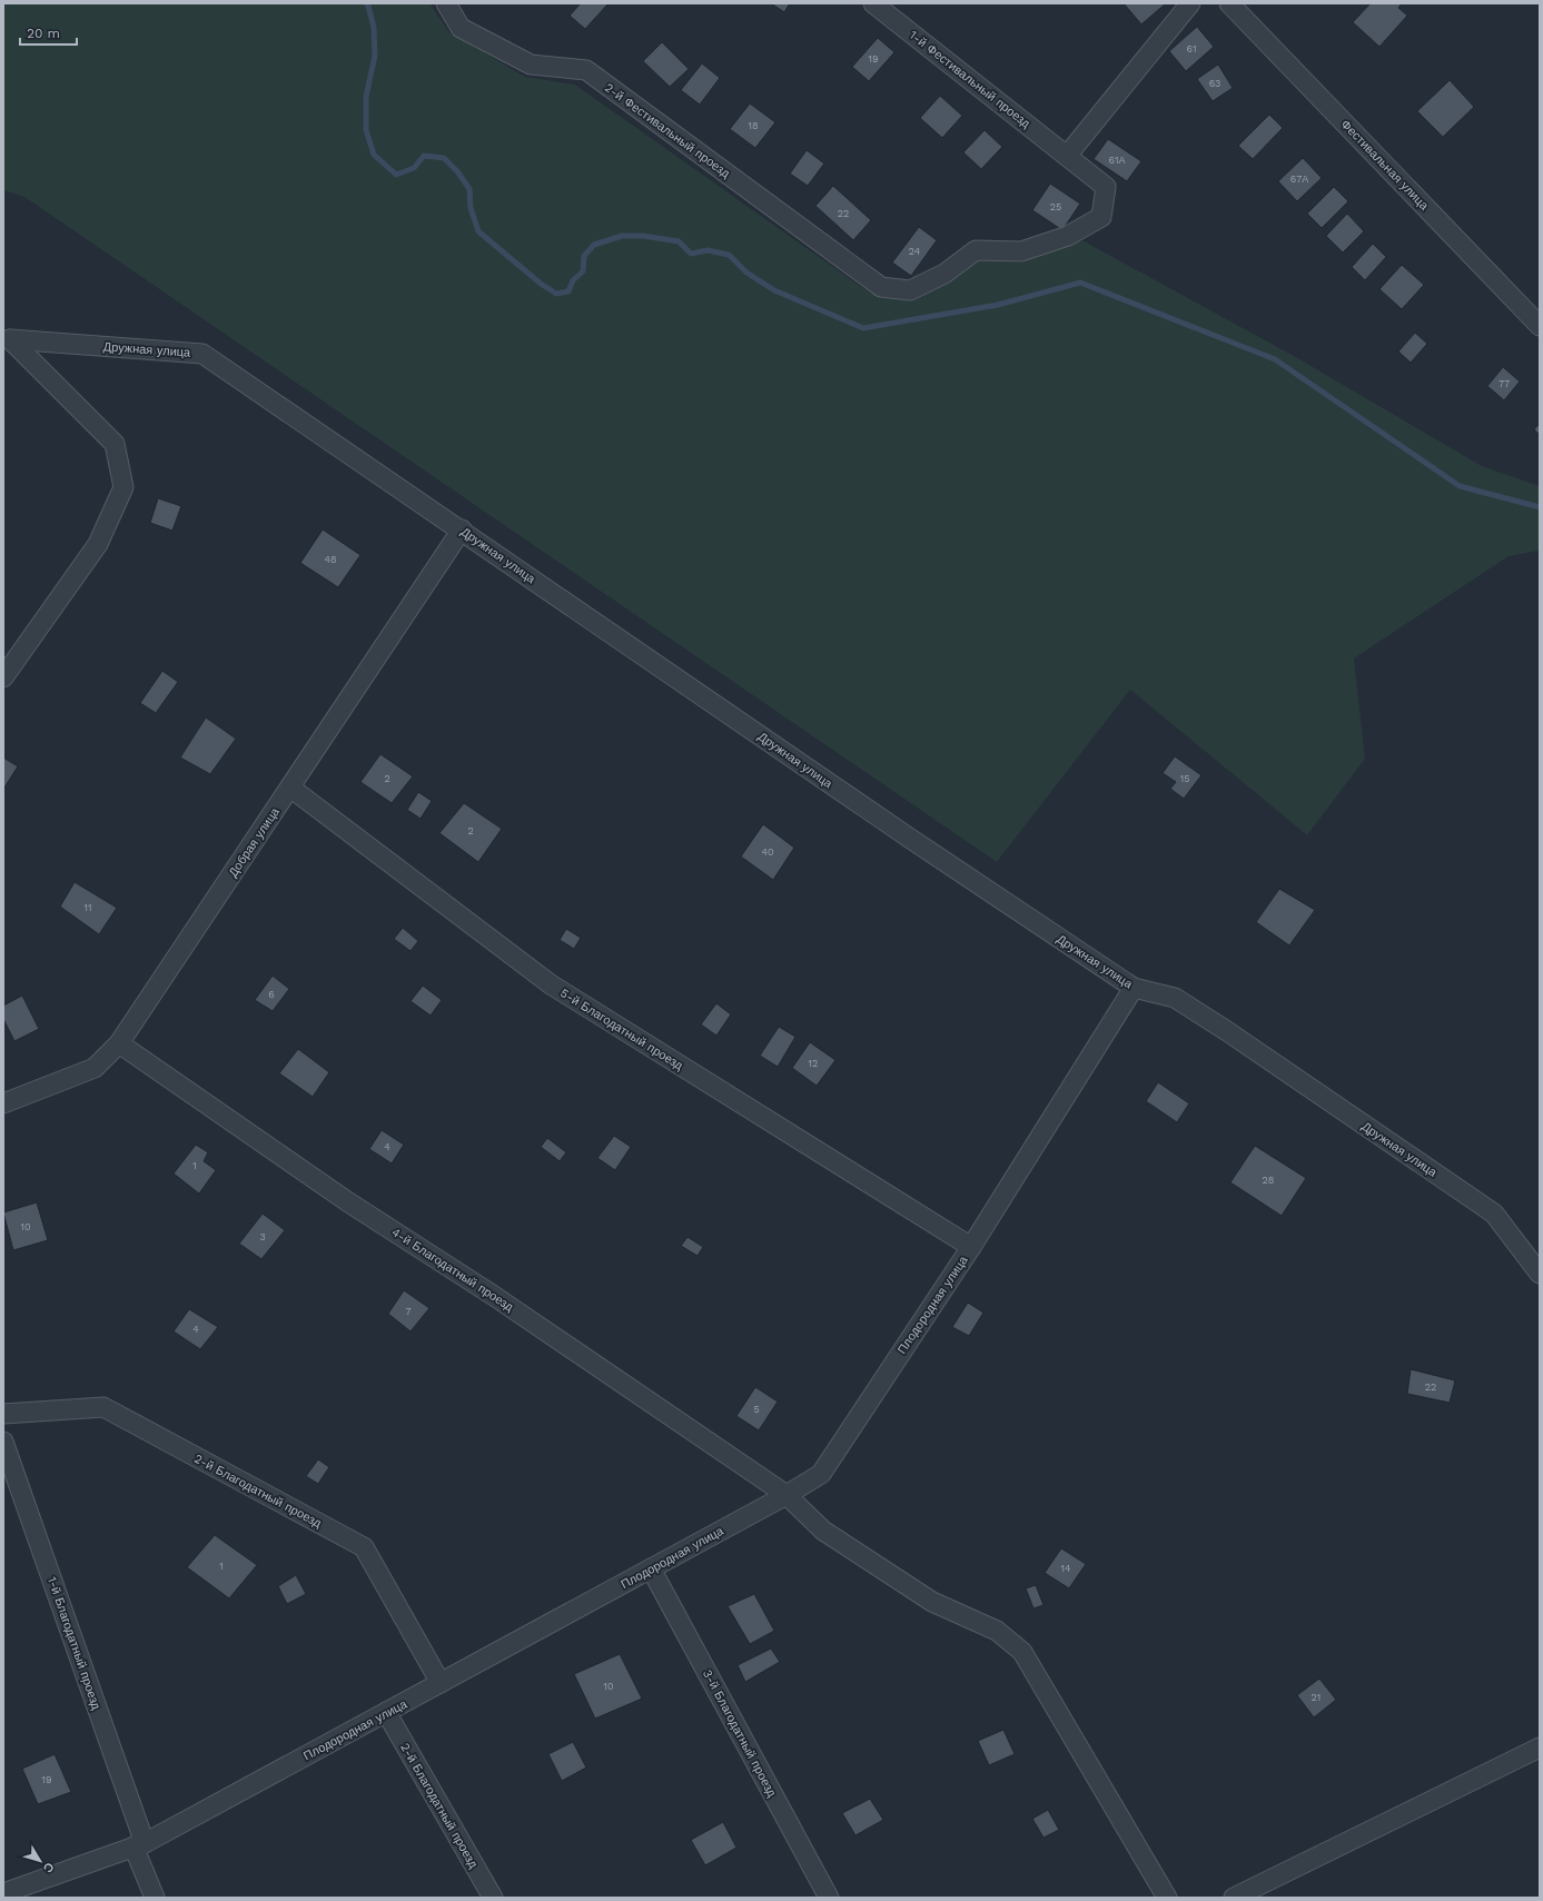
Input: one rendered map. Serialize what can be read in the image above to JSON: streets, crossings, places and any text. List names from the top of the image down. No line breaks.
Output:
{"streets":{"street":["1-й Фестивальный проезд","2-й Фестивальный проезд","Фестивальная улица","Дружная улица","Добрая улица","5-й Благодатный проезд","4-й Благодатный проезд","Плодородная улица","2-й Благодатный проезд","1-й Благодатный проезд","3-й Благодатный проезд"]},"crossings":[["1-й Фестивальный проезд","2-й Фестивальный проезд"],["Дружная улица","Добрая улица"],["Дружная улица","Плодородная улица"],["Добрая улица","5-й Благодатный проезд"],["Добрая улица","4-й Благодатный проезд"],["5-й Благодатный проезд","Плодородная улица"],["4-й Благодатный проезд","Плодородная улица"],["Плодородная улица","2-й Благодатный проезд"],["Плодородная улица","1-й Благодатный проезд"],["Плодородная улица","3-й Благодатный проезд"]],"house_numbers":["61","19","63","18","61А","67А","25","22","24","77","48","2","15","2","40","11","6","12","4","1","28","10","3","7","4","22","5","1","14","10","21","19"],"scale_bar":"20 m","north":"bottom right"}
